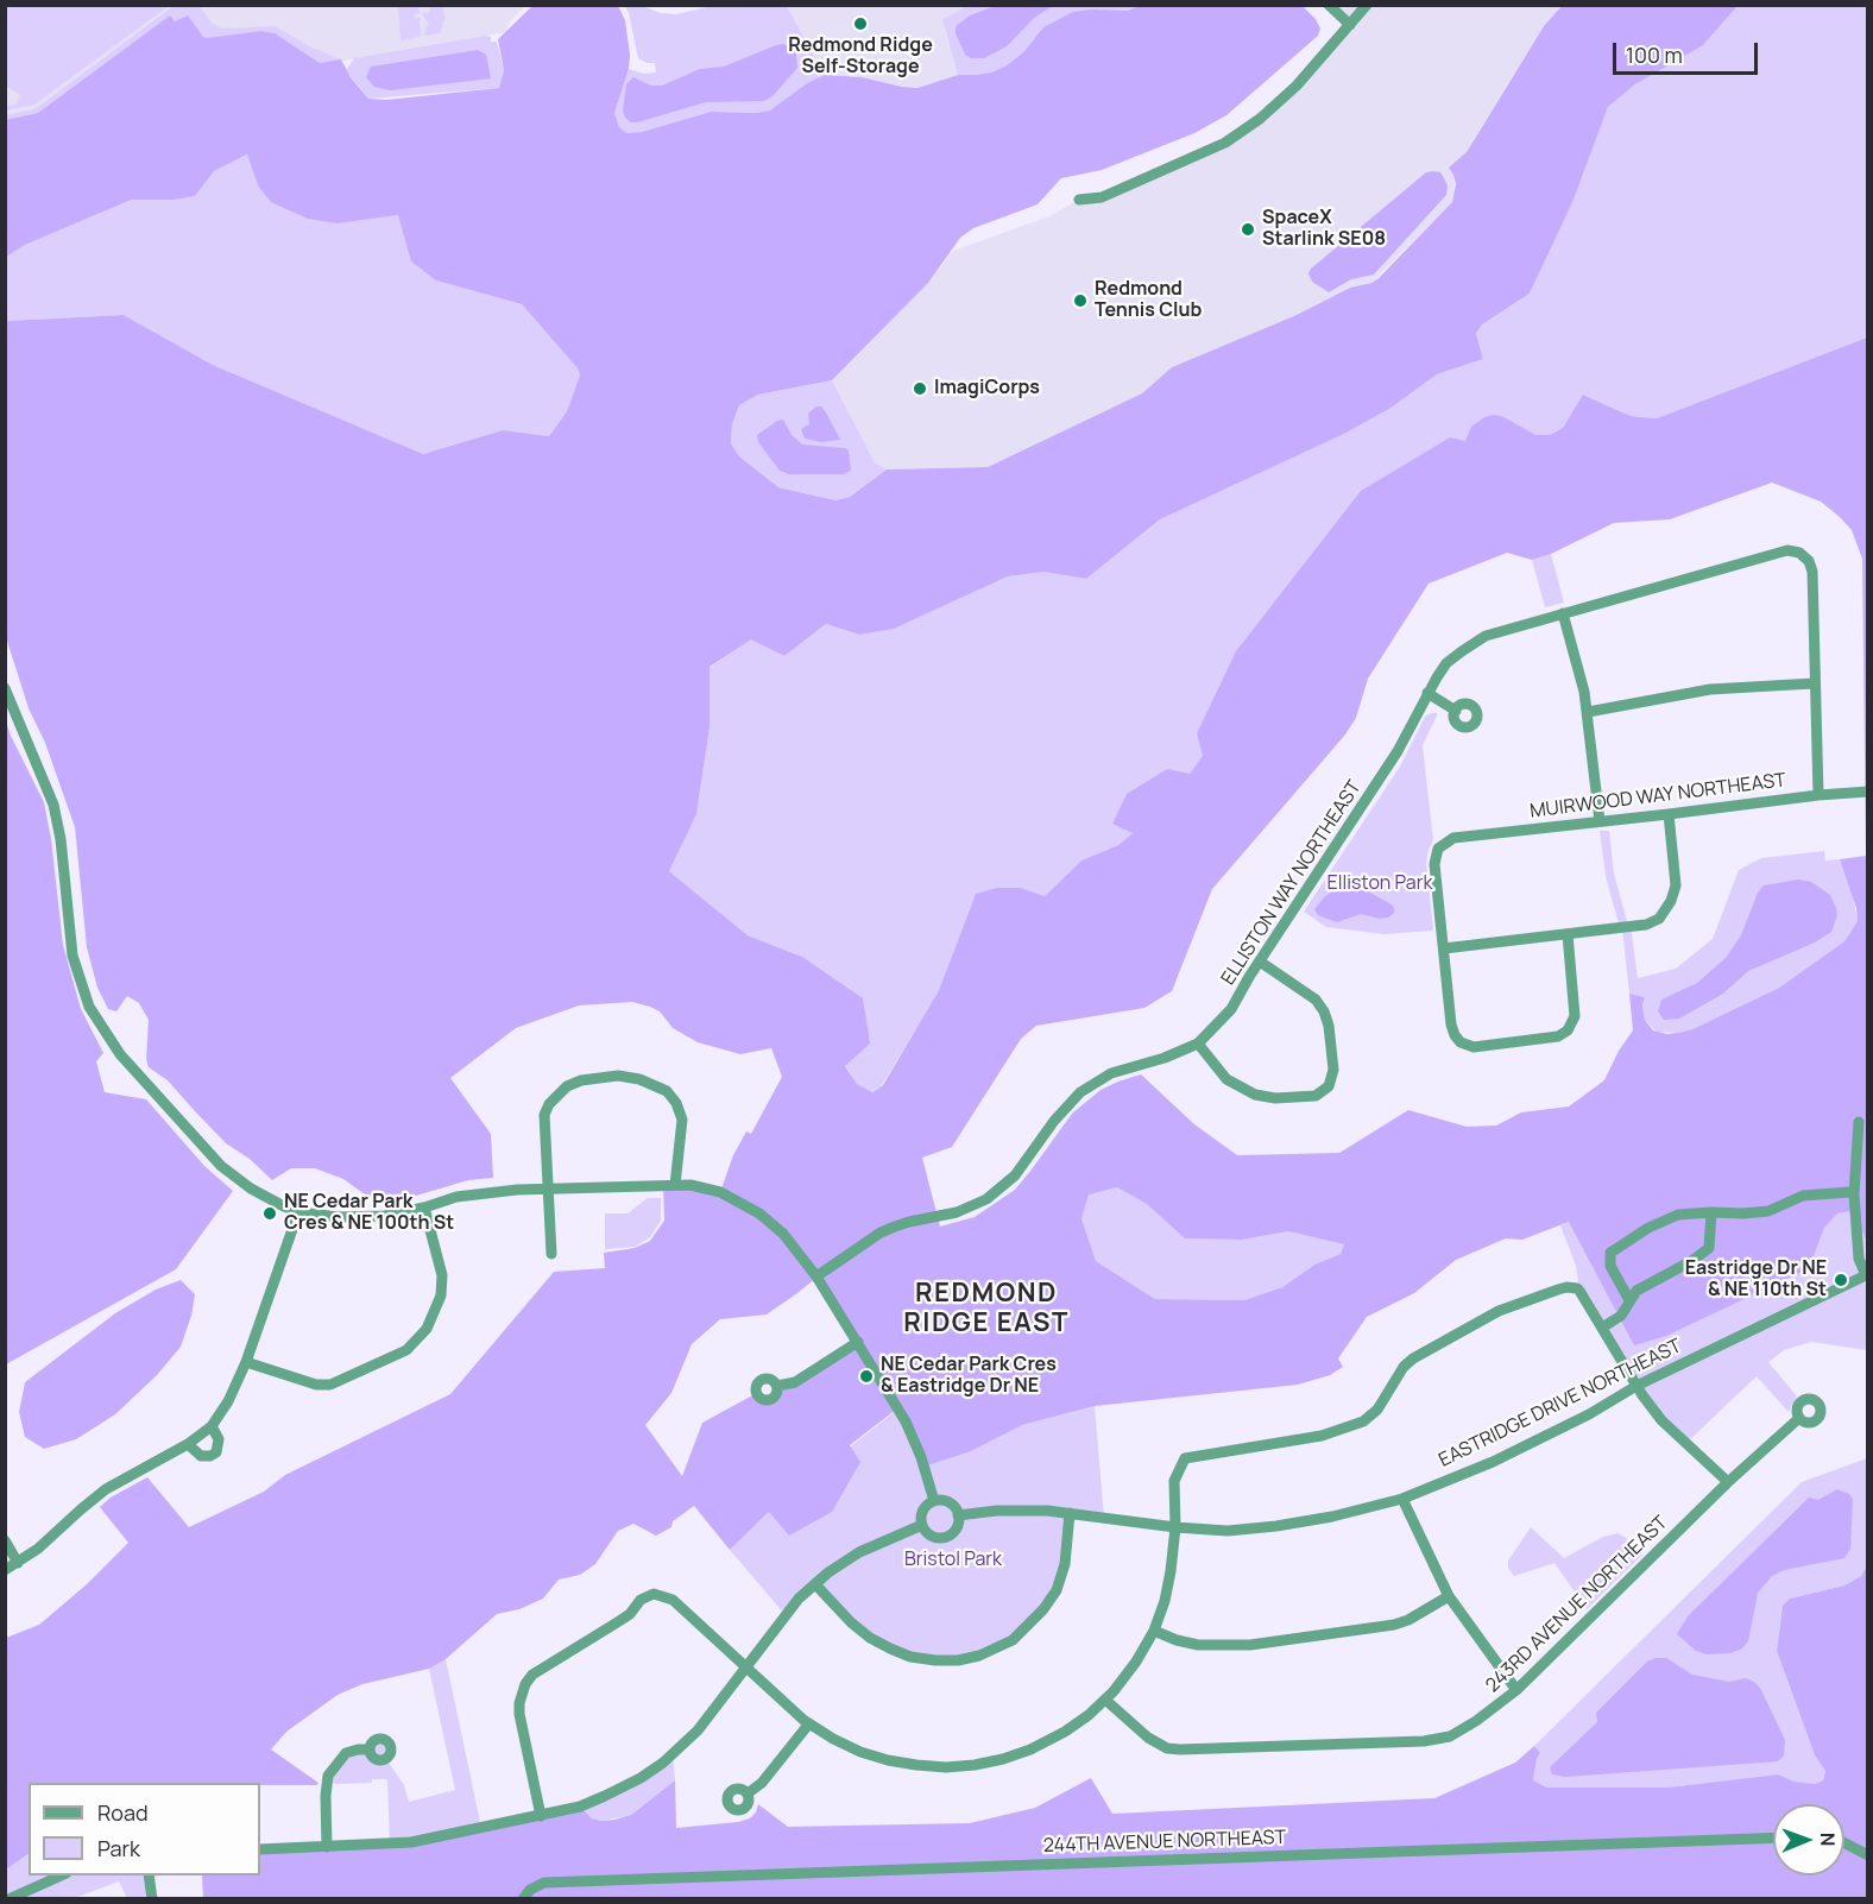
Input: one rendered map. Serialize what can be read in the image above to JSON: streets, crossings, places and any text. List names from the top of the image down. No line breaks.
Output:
{"streets":{"street":["MUIRWOOD WAY NORTHEAST","ELLISTON WAY NORTHEAST","EASTRIDGE DRIVE NORTHEAST","243RD AVENUE NORTHEAST","244TH AVENUE NORTHEAST"]},"districts":["REDMOND RIDGE EAST"],"parks":["Elliston Park","Bristol Park"],"places":["Redmond Ridge Self-Storage","SpaceX Starlink SE08","Redmond Tennis Club","ImagiCorps","NE Cedar Park Cres & NE 100th St","Eastridge Dr NE & NE 110th St","NE Cedar Park Cres & Eastridge Dr NE"],"legend":["Road","Park"],"scale_bar":"100 m","north":"right"}
